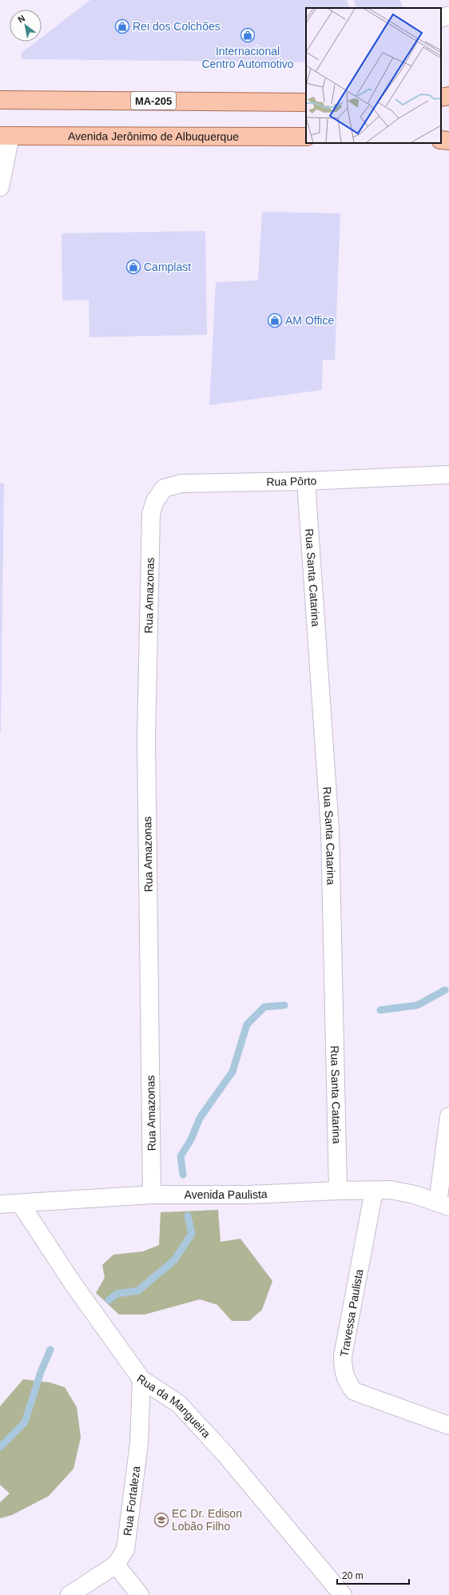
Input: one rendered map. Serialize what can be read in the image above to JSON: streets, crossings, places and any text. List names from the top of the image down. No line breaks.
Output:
{"streets":{"main road":["MA-205","Avenida Jerônimo de Albuquerque"],"street":["Rua Pôrto","Rua Santa Catarina","Rua Amazonas","Avenida Paulista","Travessa Paulista","Rua da Mangueira","Rua Fortaleza"]},"crossings":[["Rua Pôrto","Rua Santa Catarina"],["Rua Pôrto","Rua Amazonas"],["Rua Santa Catarina","Avenida Paulista"],["Rua Amazonas","Avenida Paulista"],["Avenida Paulista","Travessa Paulista"],["Avenida Paulista","Rua da Mangueira"],["Rua da Mangueira","Rua Fortaleza"]],"places":{"shop":["Rei dos Colchões","Internacional Centro Automotivo","Camplast","AM Office"],"school or university":["EC Dr. Edison Lobão Filho"]},"scale_bar":"20 m","north":"top left"}
